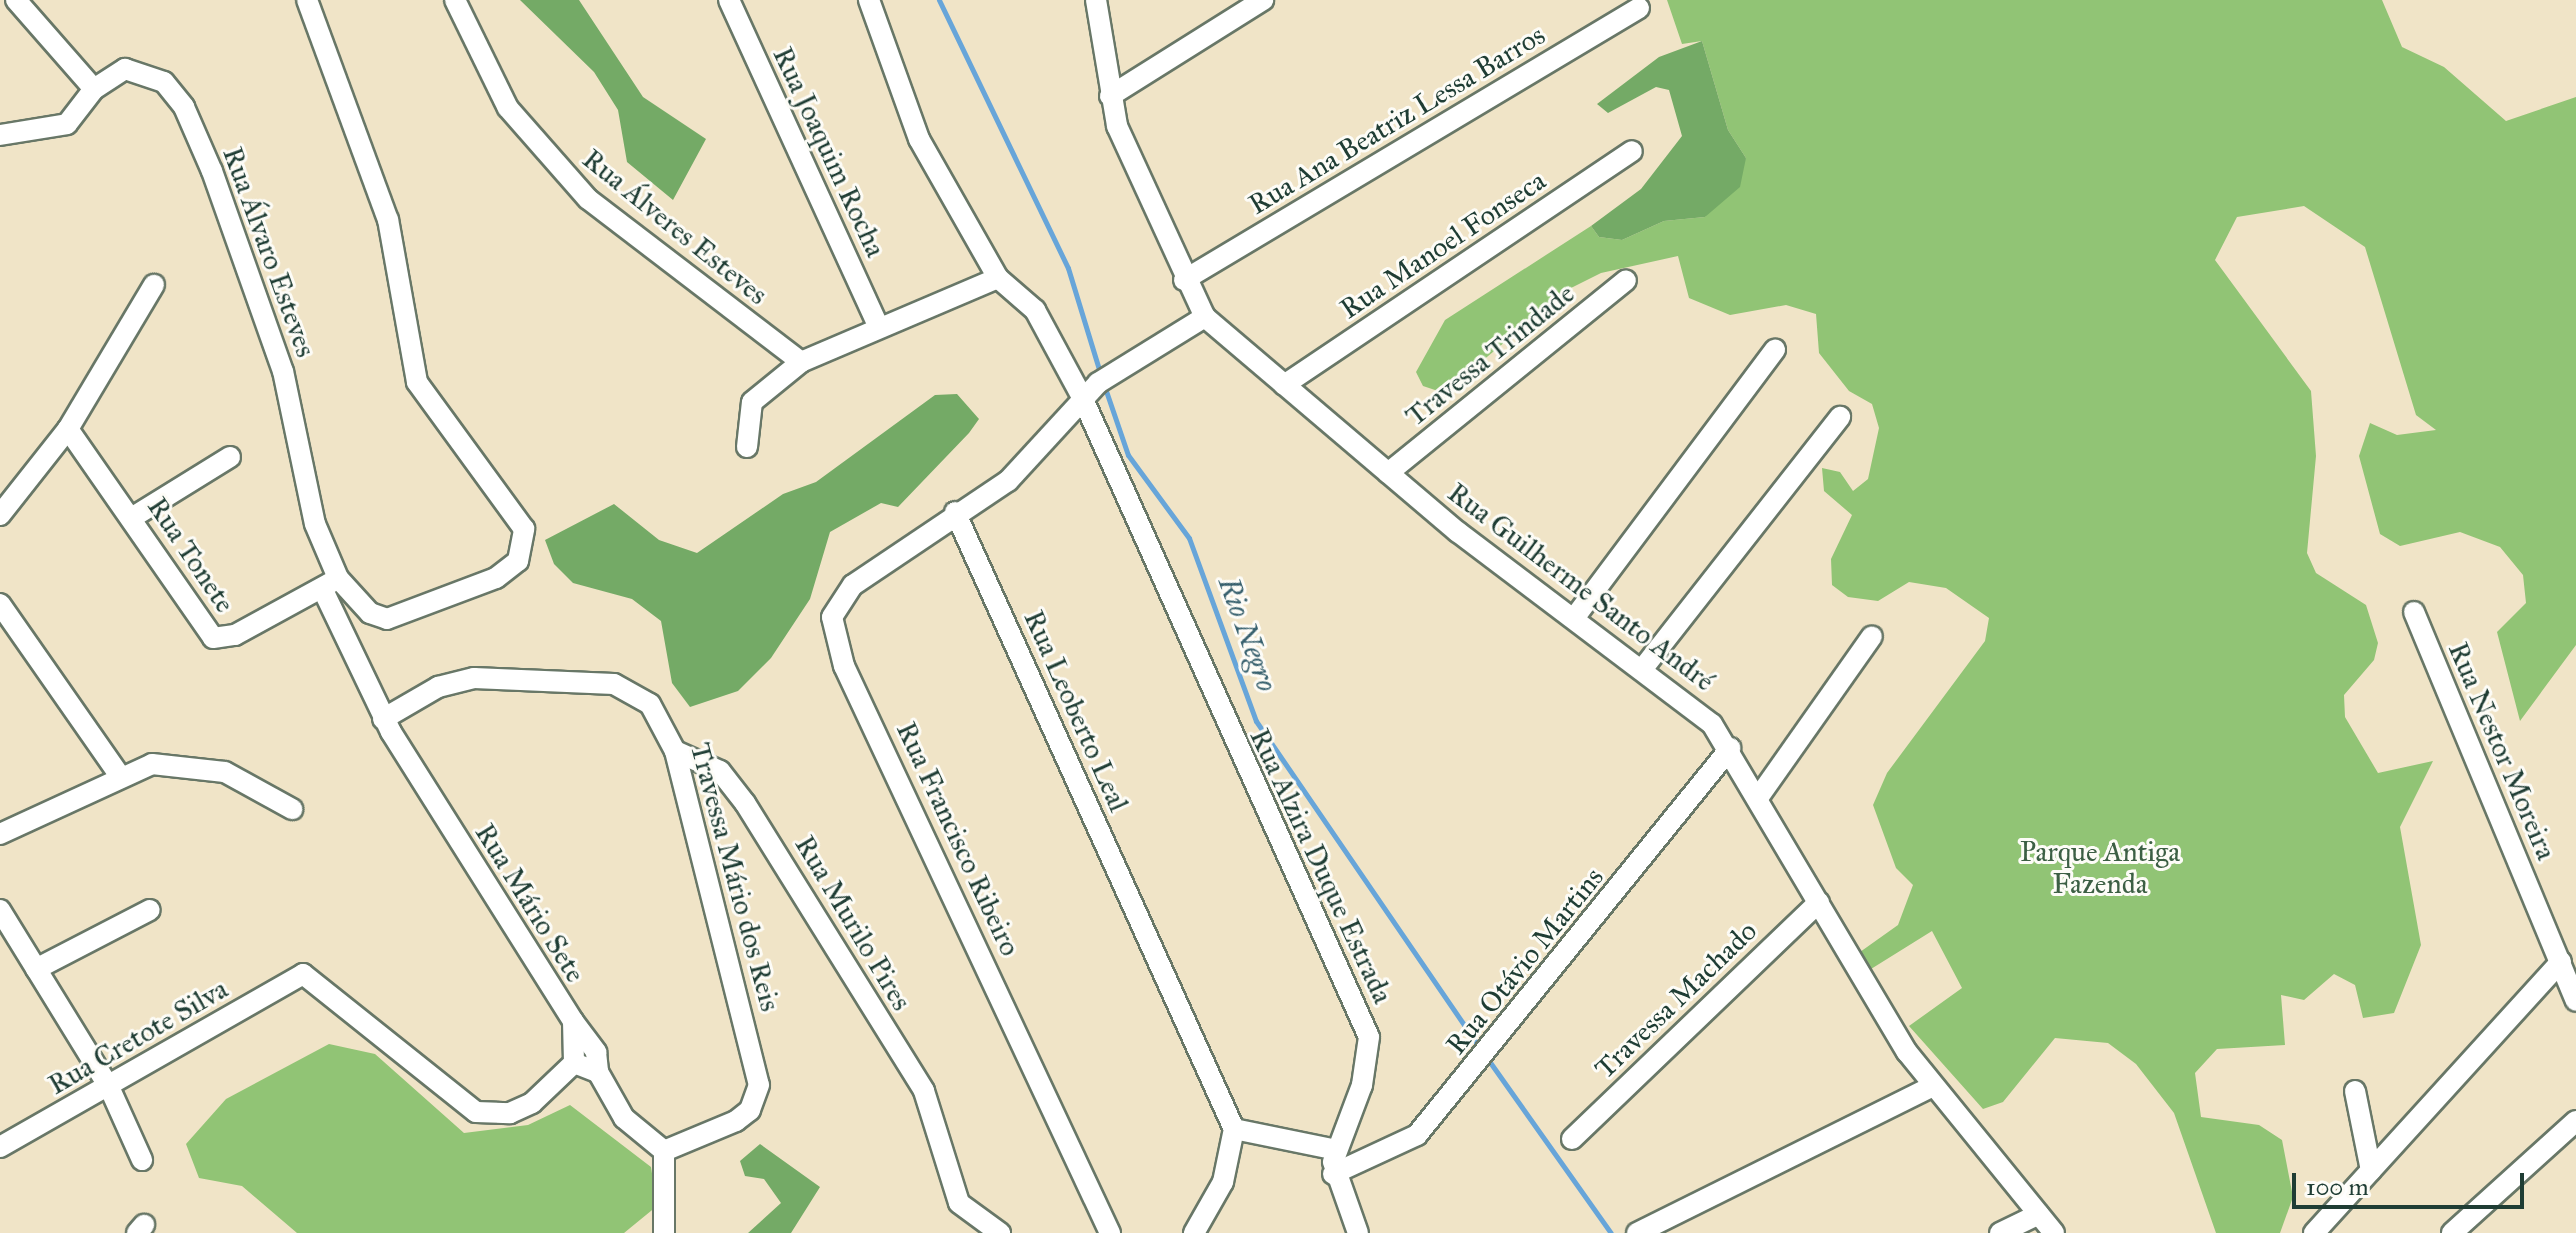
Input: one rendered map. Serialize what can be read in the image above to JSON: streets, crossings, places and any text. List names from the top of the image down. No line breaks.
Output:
{"streets":{"street":["Rua Ana Beatriz Lessa Barros","Rua Joaquim Rocha","Rua Álveres Esteves","Rua Manoel Fonseca","Rua Álvaro Esteves","Travessa Trindade","Rua Tonete","Rua Guilherme Santo André","Rua Leoberto Leal","Rua Nestor Moreira","Rua Francisco Ribeiro","Rua Alzira Duque Estrada","Travessa Mário dos Reis","Rua Mário Sete","Rua Murilo Pires","Rua Otávio Martins","Travessa Machado","Rua Cretote Silva"]},"crossings":[["Rua Ana Beatriz Lessa Barros","Rua Guilherme Santo André"],["Rua Manoel Fonseca","Rua Guilherme Santo André"],["Rua Álvaro Esteves","Rua Tonete"],["Rua Álvaro Esteves","Rua Mário Sete"],["Travessa Trindade","Rua Guilherme Santo André"],["Rua Tonete","Rua Mário Sete"],["Rua Guilherme Santo André","Rua Otávio Martins"],["Rua Guilherme Santo André","Travessa Machado"],["Rua Leoberto Leal","Rua Francisco Ribeiro"],["Rua Alzira Duque Estrada","Rua Otávio Martins"],["Travessa Mário dos Reis","Rua Mário Sete"],["Travessa Mário dos Reis","Rua Murilo Pires"],["Rua Mário Sete","Rua Cretote Silva"]],"water":["Rio Negro"],"parks":["Parque Antiga Fazenda"],"scale_bar":"100 m"}
